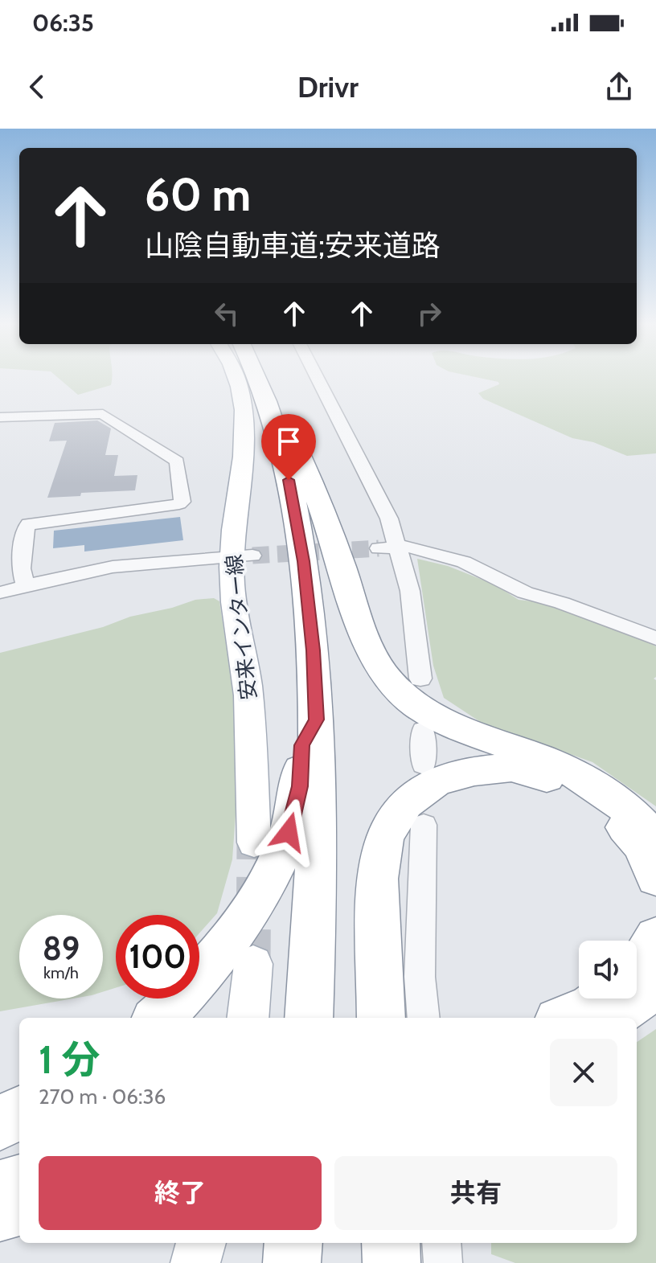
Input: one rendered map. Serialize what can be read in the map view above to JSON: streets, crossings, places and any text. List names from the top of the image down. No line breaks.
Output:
{"streets":{"main road":["安来インター線"]},"page":{"status":"06:35","header":"Drivr","turn":["60 m","山陰自動車道;安来道路"],"speed":"89 km/h","limit":"100","heading":["1 分","270 m · 06:36"],"buttons":["終了","共有"]}}
